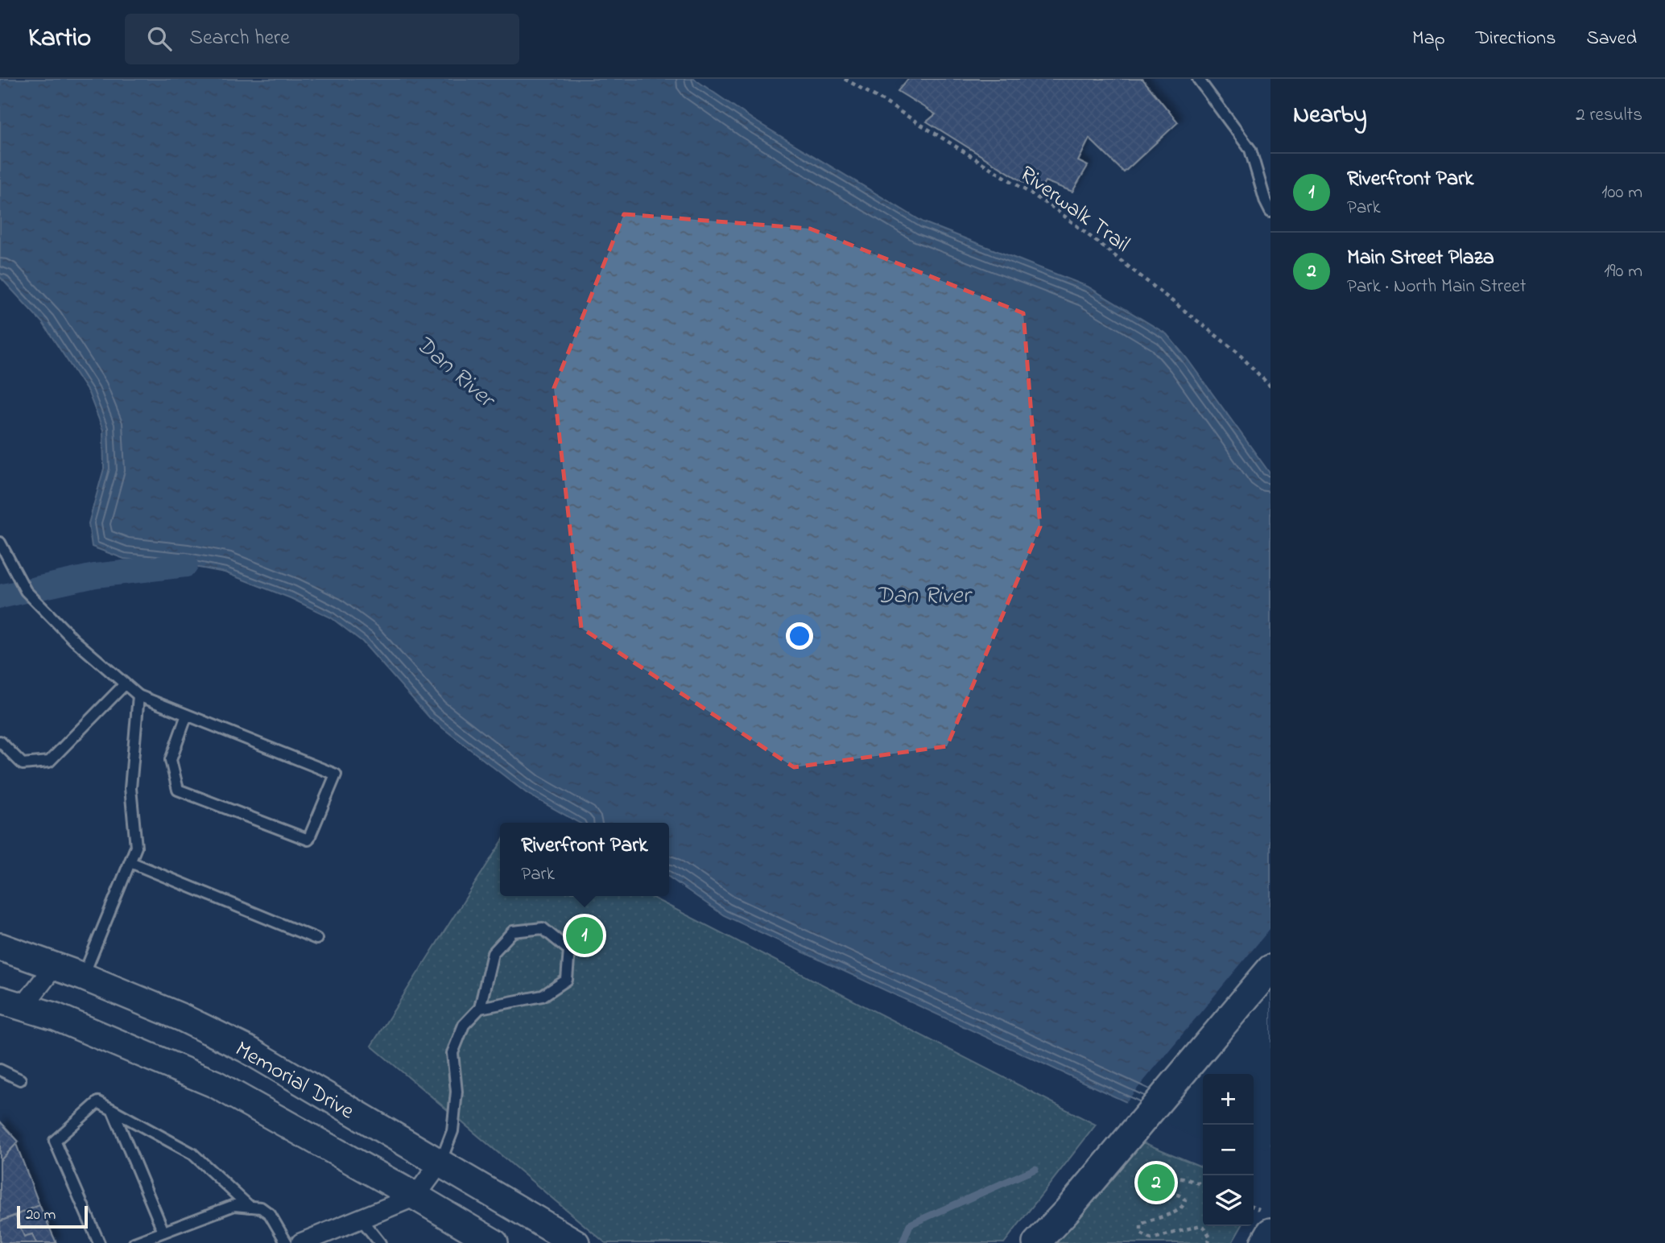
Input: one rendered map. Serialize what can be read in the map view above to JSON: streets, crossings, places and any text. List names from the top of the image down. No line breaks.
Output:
{"streets":{"main road":["Memorial Drive"],"path":["Riverwalk Trail"]},"water":["Dan River"],"scale_bar":"20 m","page":{"header":"Kartio","search":"Search here","nav":["Map","Directions","Saved"],"heading":["Nearby","2 results"],"list":[{"mark":"1","name":"Riverfront Park","note":"Park","value":"100 m"},{"mark":"2","name":"Main Street Plaza","note":"Park · North Main Street","value":"190 m"}],"popup":["Riverfront Park","Park"],"pins":["1","2"],"map_buttons":["+","−"],"scale":"20 m"}}
